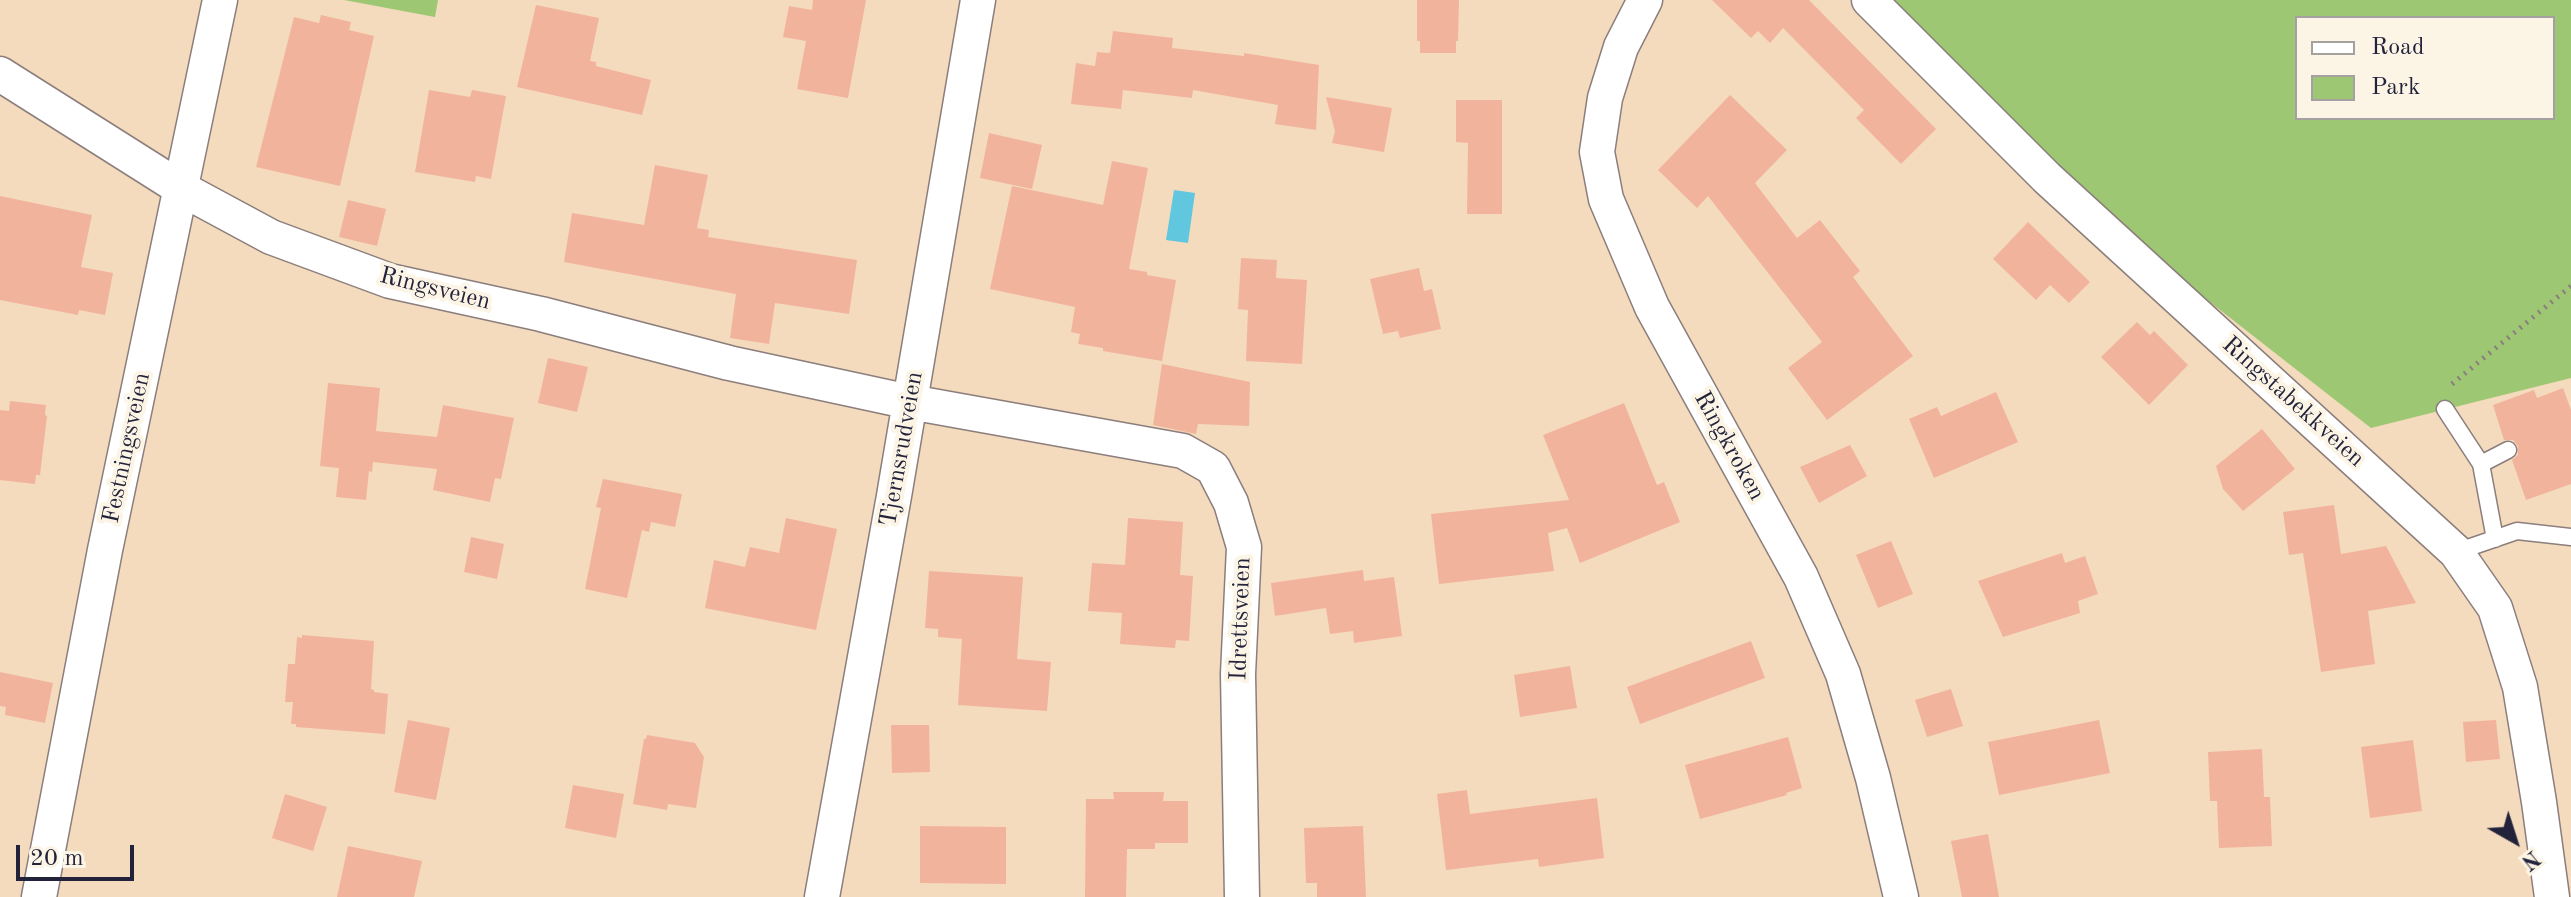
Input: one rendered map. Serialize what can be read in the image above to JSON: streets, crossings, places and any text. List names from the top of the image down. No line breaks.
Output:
{"streets":{"street":["Ringsveien","Ringstabekkveien","Ringkroken","Festningsveien","Tjernsrudveien","Idrettsveien"]},"crossings":[["Ringsveien","Festningsveien"],["Ringsveien","Tjernsrudveien"],["Ringsveien","Idrettsveien"],["Tjernsrudveien","Idrettsveien"]],"legend":["Road","Park"],"scale_bar":"20 m","north":"bottom right"}
